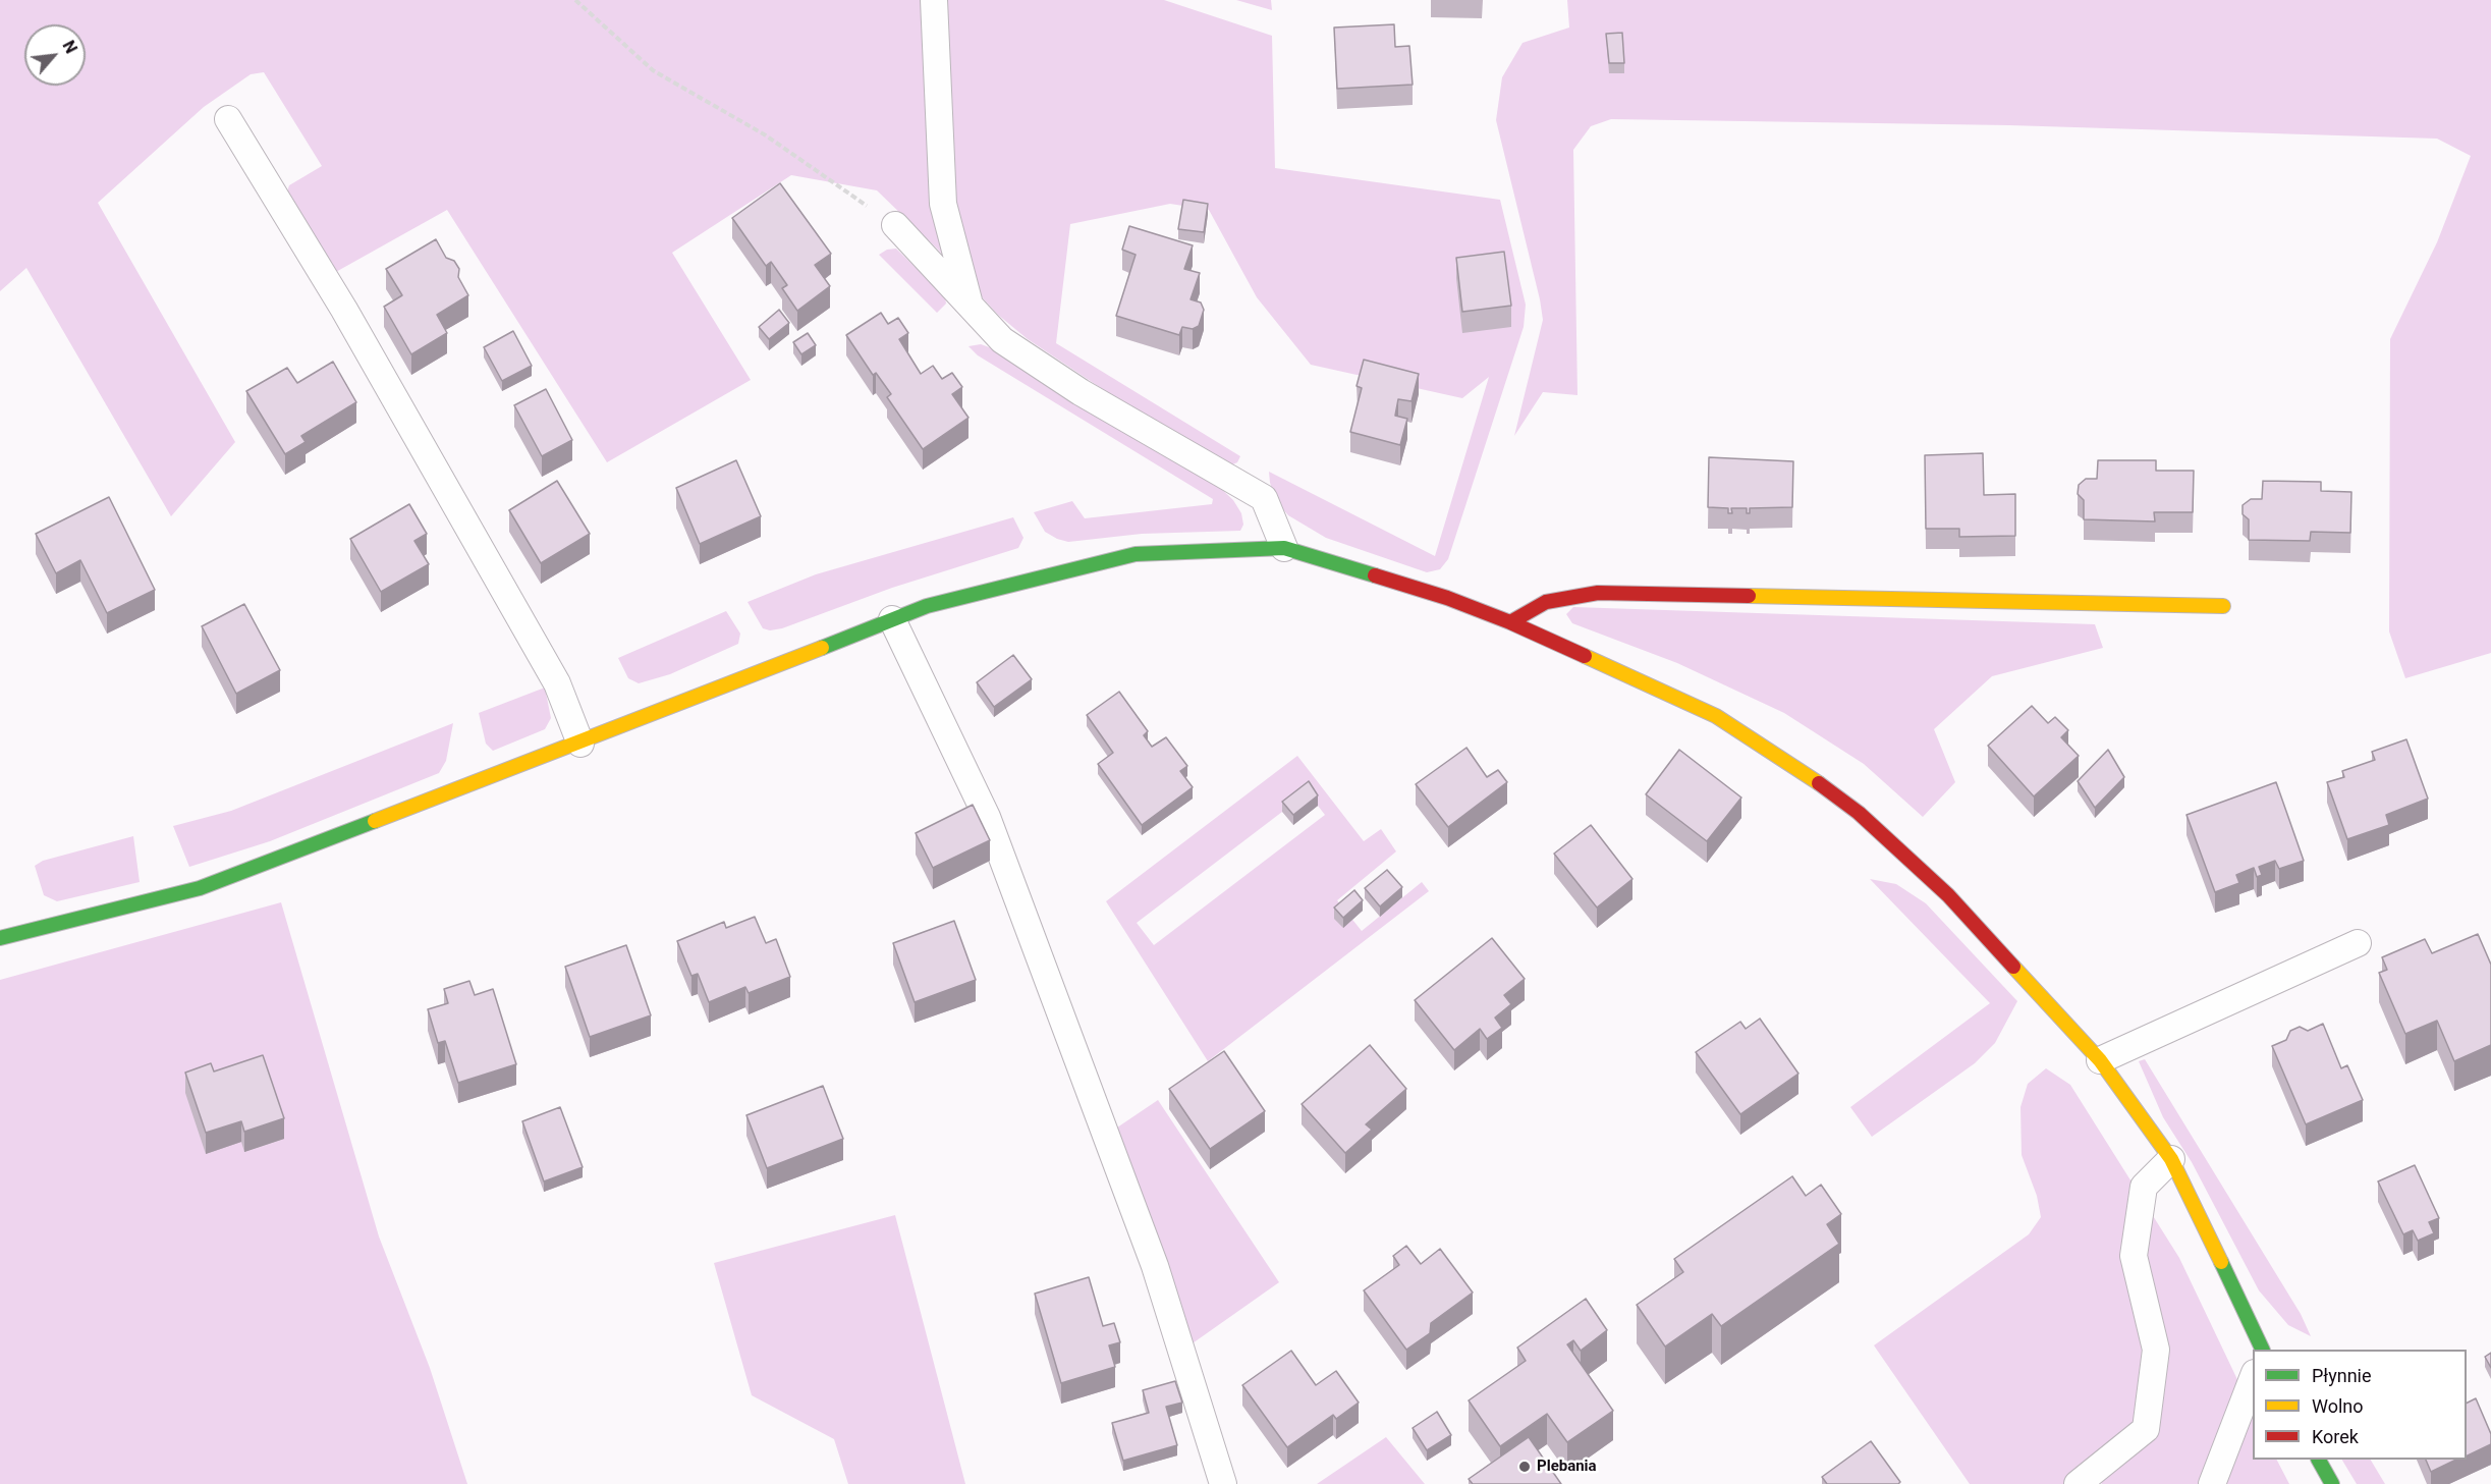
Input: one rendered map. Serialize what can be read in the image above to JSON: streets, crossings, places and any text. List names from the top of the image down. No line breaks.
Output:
{"places":["Plebania"],"legend":["Płynnie","Wolno","Korek"],"north":"top right"}
